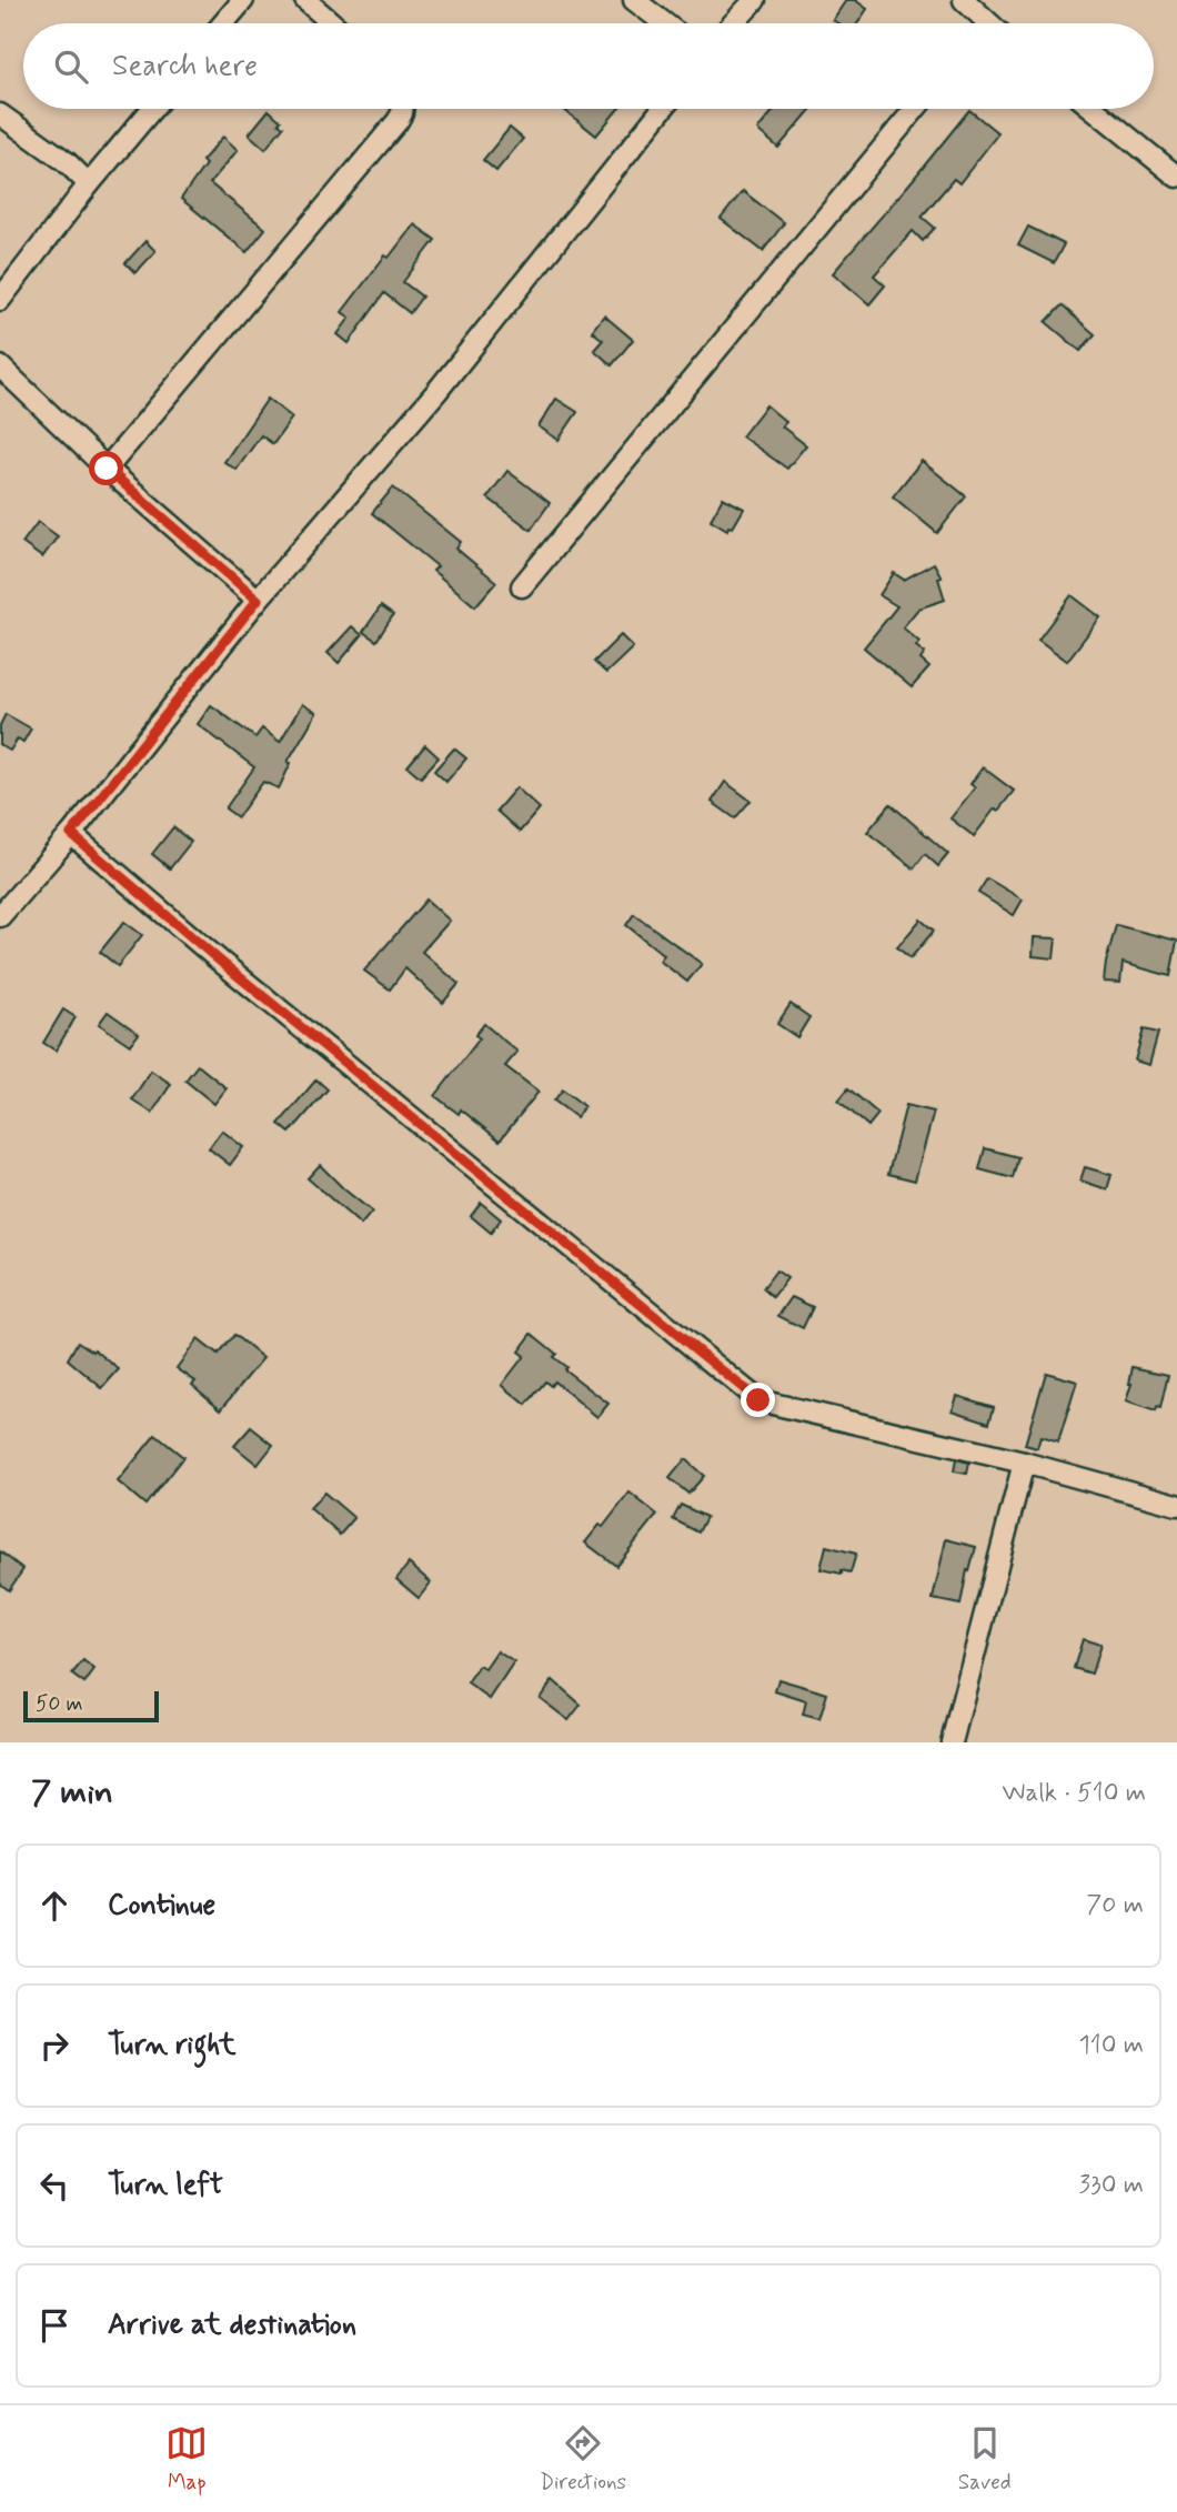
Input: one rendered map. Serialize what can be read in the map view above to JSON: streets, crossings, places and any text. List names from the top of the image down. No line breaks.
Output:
{"scale_bar":"50 m","page":{"search":"Search here","scale":"50 m","heading":["7 min","Walk · 510 m"],"list":[["Continue","70 m"],["Turn right","110 m"],["Turn left","330 m"],"Arrive at destination"],"nav":["Map","Directions","Saved"]}}
